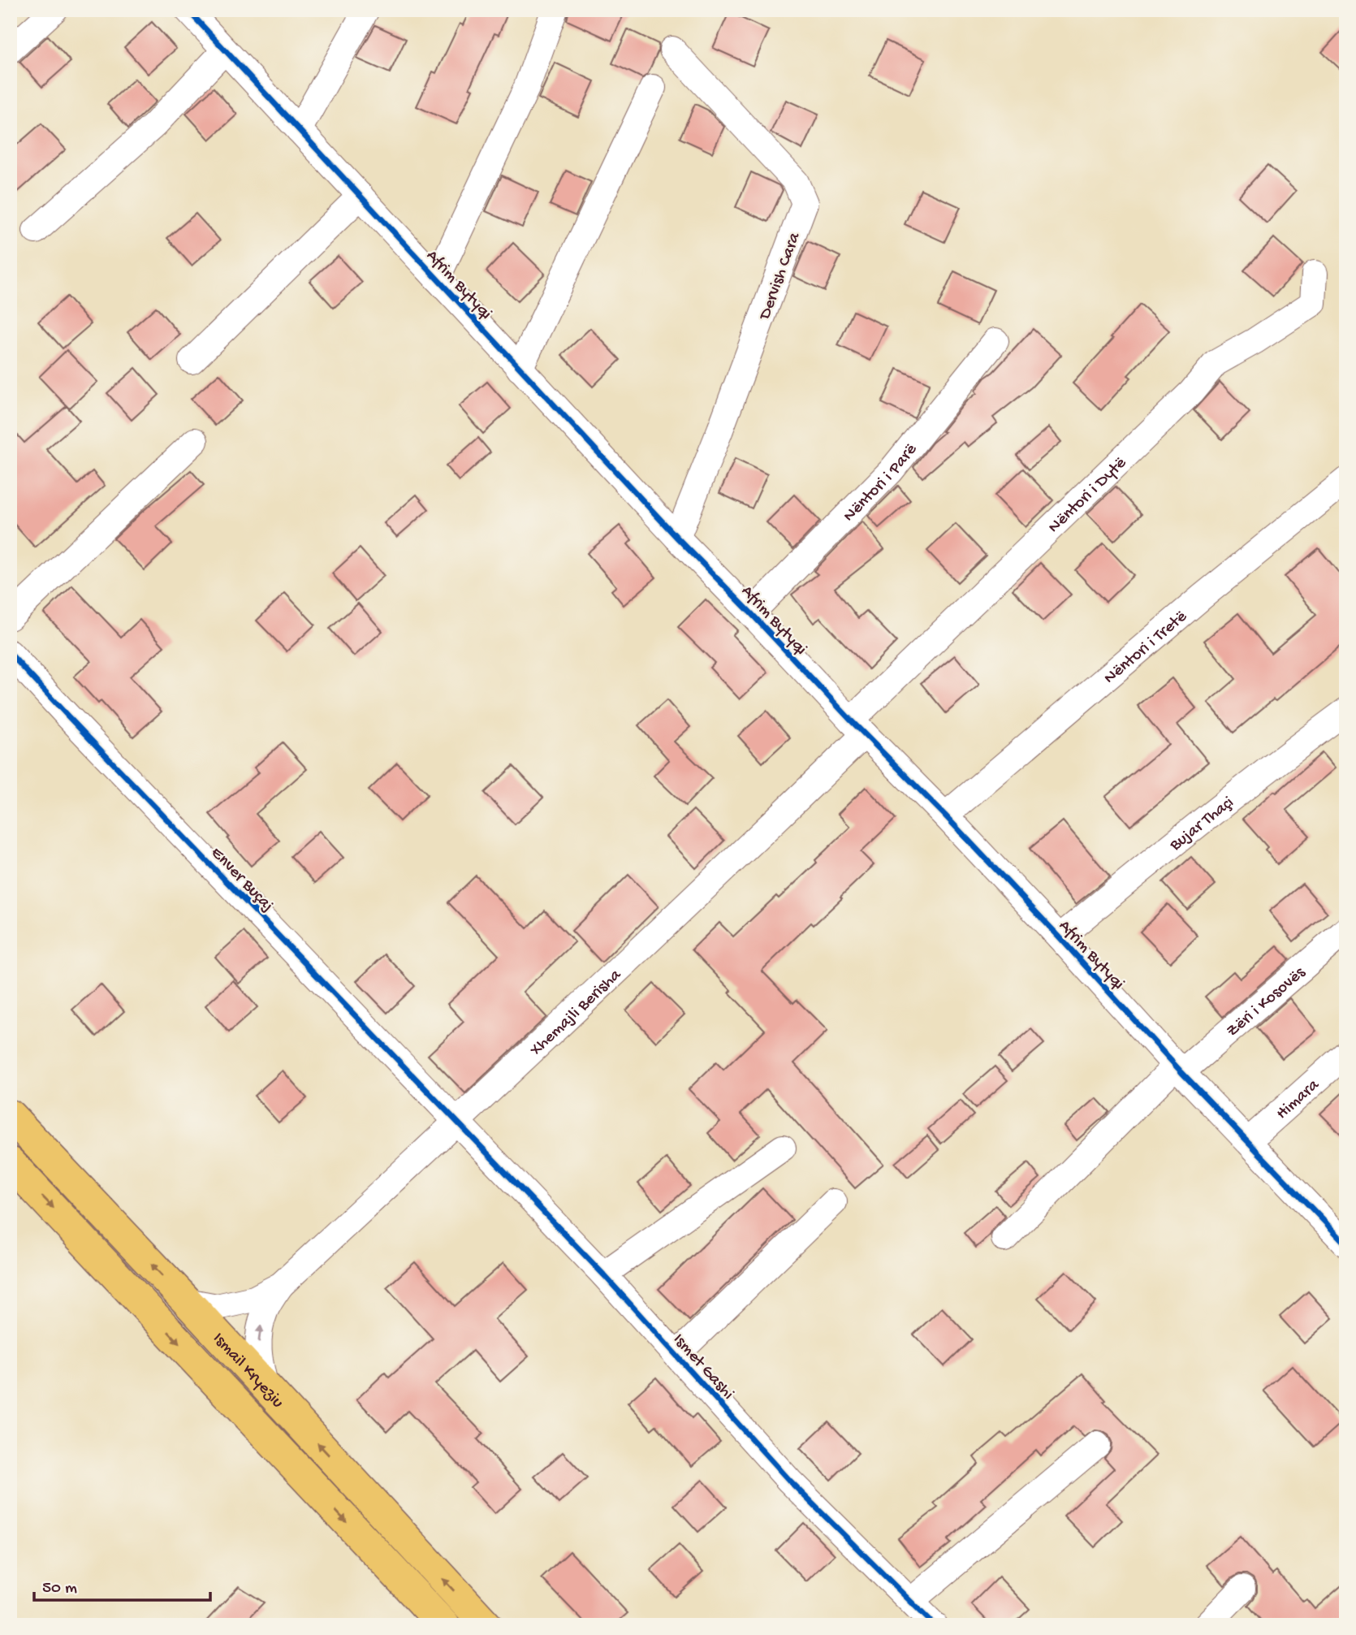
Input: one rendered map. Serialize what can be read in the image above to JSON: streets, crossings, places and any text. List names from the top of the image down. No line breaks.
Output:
{"streets":{"main road":["Ismail Kryeziu"],"street":["Dervish Cara","Afrim Bytyqi","Nëntori i Parë","Nëntori i Dytë","Nëntori i Tretë","Bujar Thaçi","Enver Buçaj","Zëri i Kosovës","Xhemajli Berisha","Himara","Ismet Gashi"]},"crossings":[["Dervish Cara","Afrim Bytyqi"],["Afrim Bytyqi","Nëntori i Parë"],["Afrim Bytyqi","Nëntori i Dytë"],["Afrim Bytyqi","Nëntori i Tretë"],["Afrim Bytyqi","Bujar Thaçi"],["Afrim Bytyqi","Zëri i Kosovës"],["Afrim Bytyqi","Xhemajli Berisha"],["Afrim Bytyqi","Himara"],["Nëntori i Dytë","Xhemajli Berisha"],["Enver Buçaj","Xhemajli Berisha"],["Enver Buçaj","Ismet Gashi"],["Xhemajli Berisha","Ismet Gashi"],["Xhemajli Berisha","Ismail Kryeziu"]],"scale_bar":"50 m"}
